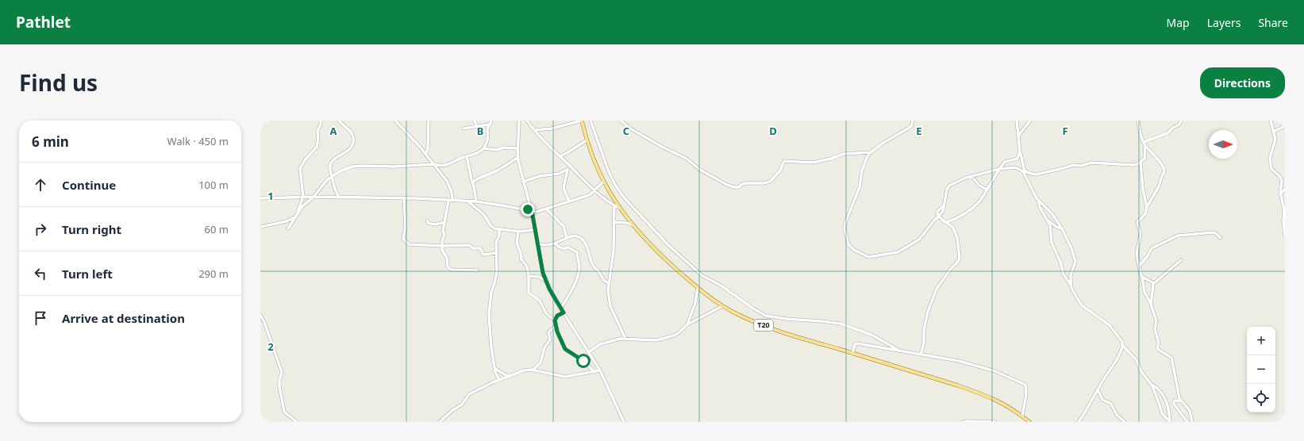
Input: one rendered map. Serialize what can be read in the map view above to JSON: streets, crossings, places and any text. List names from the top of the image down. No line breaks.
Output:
{"streets":{"main road":["T20"]},"north":"right","page":{"header":"Pathlet","nav":["Map","Layers","Share"],"title":"Find us","buttons":"Directions","heading":["6 min","Walk · 450 m"],"list":[["Continue","100 m"],["Turn right","60 m"],["Turn left","290 m"],"Arrive at destination"],"map_buttons":["+","−"]},"grid":{"columns":["A","B","C","D","E","F"],"rows":["1","2"]}}
